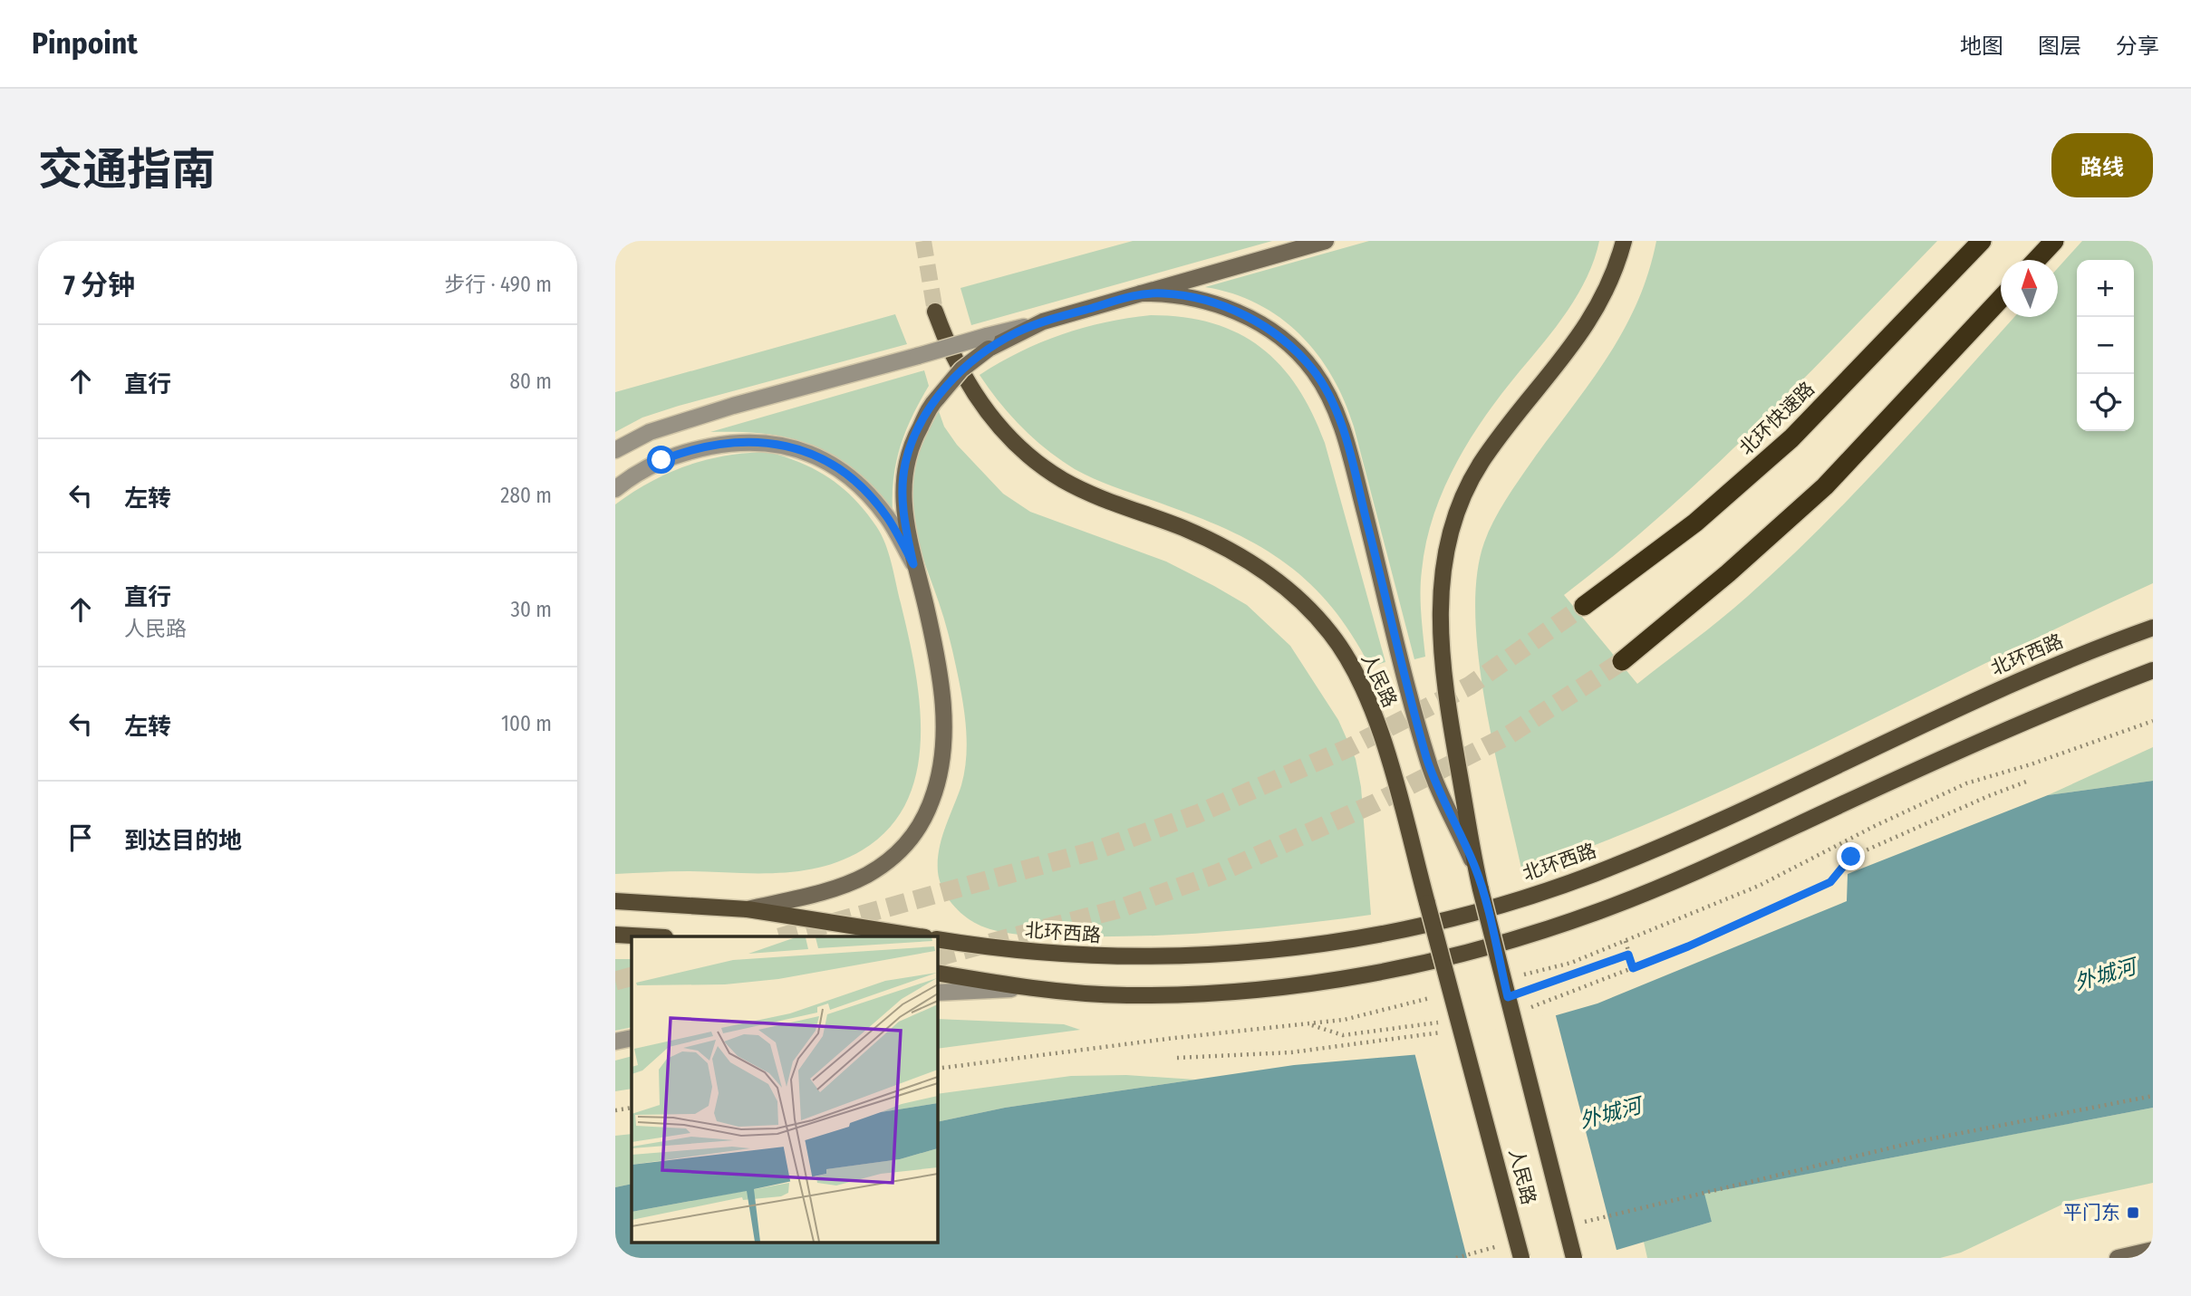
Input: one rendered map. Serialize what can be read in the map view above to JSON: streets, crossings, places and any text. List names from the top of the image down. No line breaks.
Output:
{"streets":{"highway":["北环快速路"],"main road":["北环西路","人民路"]},"water":["外城河"],"places":{"transit":["平门东"]},"north":"top","page":{"header":"Pinpoint","nav":["地图","图层","分享"],"title":"交通指南","buttons":"路线","heading":["7 分钟","步行 · 490 m"],"map_buttons":["+","−"],"list":[["直行","80 m"],["左转","280 m"],["直行","人民路","30 m"],["左转","100 m"],"到达目的地"]}}
